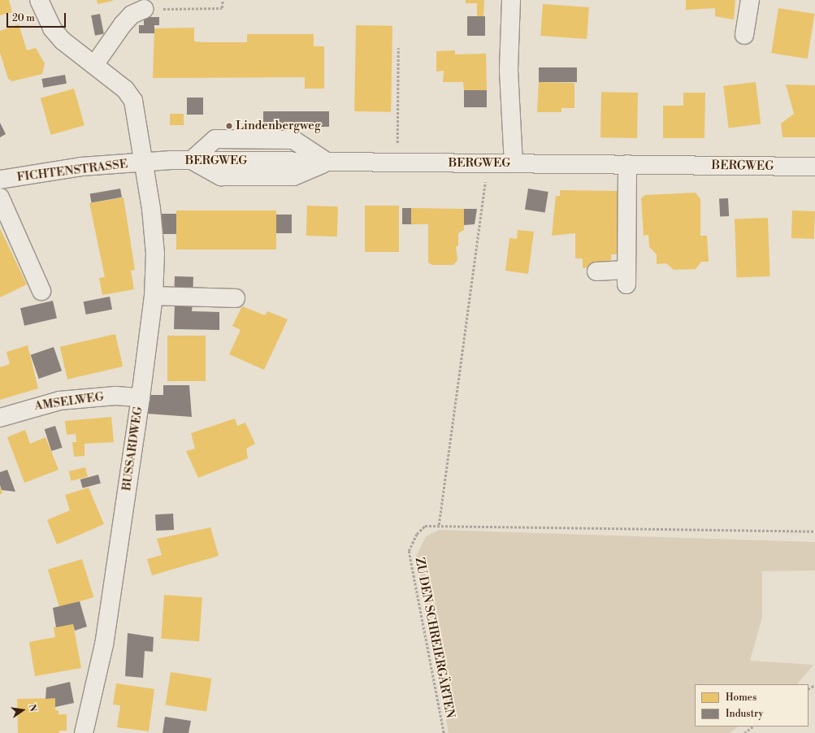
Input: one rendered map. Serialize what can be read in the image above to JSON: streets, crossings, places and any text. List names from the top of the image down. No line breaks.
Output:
{"streets":{"street":["BERGWEG","FICHTENSTRASSE","AMSELWEG","BUSSARDWEG"],"path":["ZU DEN SCHREIERGÄRTEN"]},"crossings":[["BERGWEG","FICHTENSTRASSE"],["BERGWEG","BUSSARDWEG"],["FICHTENSTRASSE","BUSSARDWEG"],["AMSELWEG","BUSSARDWEG"]],"places":["Lindenbergweg"],"legend":["Homes","Industry"],"scale_bar":"20 m","north":"right"}
